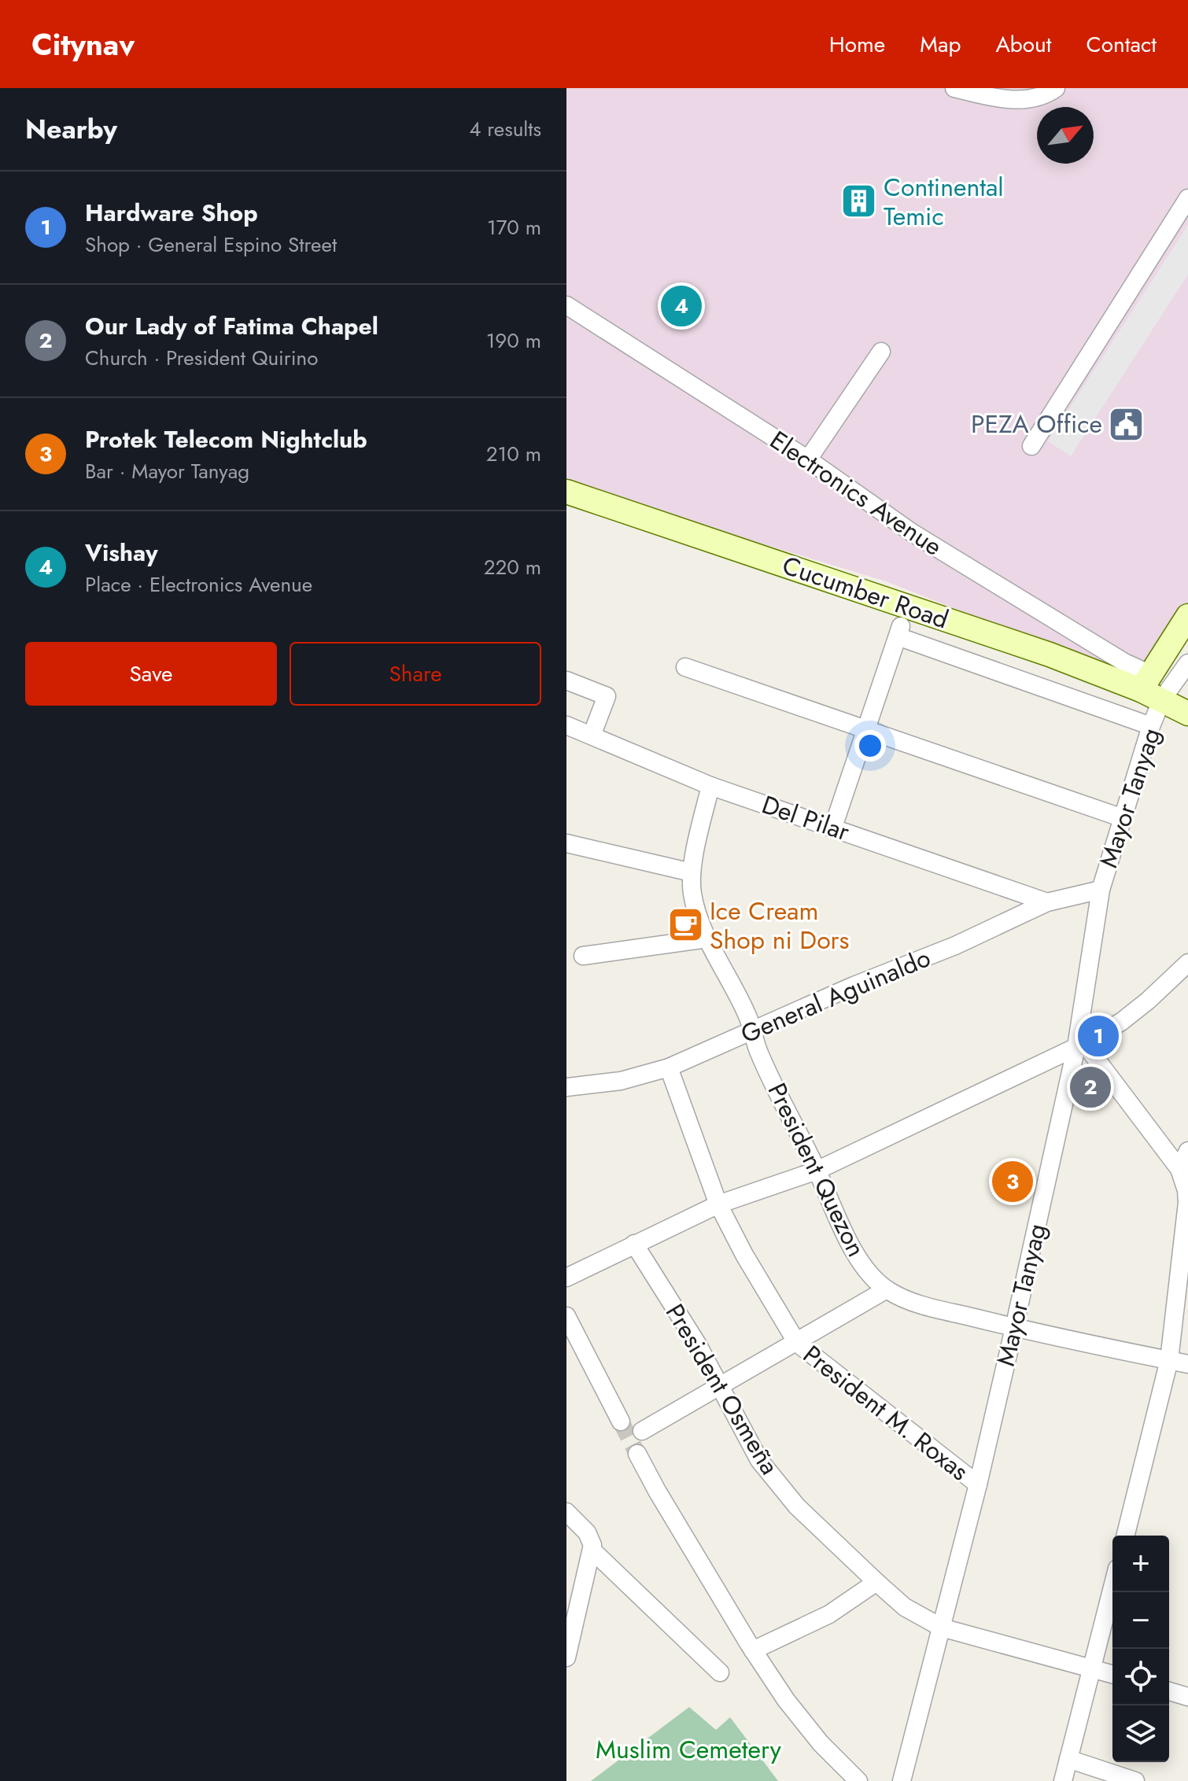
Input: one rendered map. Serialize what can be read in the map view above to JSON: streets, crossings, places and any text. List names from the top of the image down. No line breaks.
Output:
{"streets":{"main road":["Cucumber Road"],"street":["Electronics Avenue","Mayor Tanyag","Del Pilar","General Aguinaldo","President Quezon","President Osmeña","President M. Roxas"]},"crossings":[["Electronics Avenue","Cucumber Road"],["Electronics Avenue","Mayor Tanyag"],["Cucumber Road","Mayor Tanyag"],["Mayor Tanyag","General Aguinaldo"],["Mayor Tanyag","President Quezon"],["Mayor Tanyag","President Osmeña"],["Mayor Tanyag","President M. Roxas"],["Del Pilar","General Aguinaldo"],["Del Pilar","President Quezon"],["General Aguinaldo","President Quezon"],["General Aguinaldo","President M. Roxas"]],"parks":["Muslim Cemetery"],"places":{"building":["Continental Temic"],"public building":["PEZA Office"],"cafe":["Ice Cream Shop ni Dors"]},"north":"top right","page":{"header":"Citynav","nav":["Home","Map","About","Contact"],"heading":["Nearby","4 results"],"list":[{"mark":"1","name":"Hardware Shop","note":"Shop · General Espino Street","value":"170 m"},{"mark":"2","name":"Our Lady of Fatima Chapel","note":"Church · President Quirino","value":"190 m"},{"mark":"3","name":"Protek Telecom Nightclub","note":"Bar · Mayor Tanyag","value":"210 m"},{"mark":"4","name":"Vishay","note":"Place · Electronics Avenue","value":"220 m"}],"pins":["4","1","2","3"],"buttons":["Save","Share"],"map_buttons":["+","−"]}}
